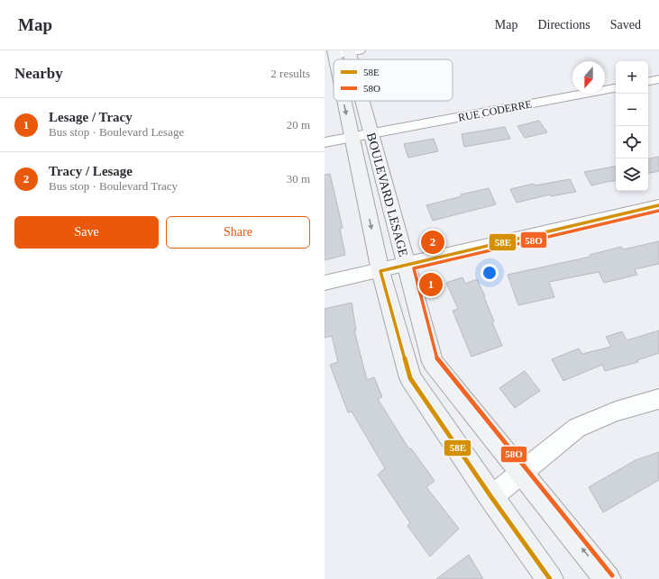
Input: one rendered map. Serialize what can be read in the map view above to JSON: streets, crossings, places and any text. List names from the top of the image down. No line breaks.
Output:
{"streets":{"street":["RUE CODERRE","BOULEVARD LESAGE"]},"crossings":[["RUE CODERRE","BOULEVARD LESAGE"]],"lines":["transit line 58E","transit line 58O"],"legend":["58E","58O"],"north":"bottom","page":{"header":"Map","nav":["Map","Directions","Saved"],"heading":["Nearby","2 results"],"map_buttons":["+","−"],"list":[{"mark":"1","name":"Lesage / Tracy","note":"Bus stop · Boulevard Lesage","value":"20 m"},{"mark":"2","name":"Tracy / Lesage","note":"Bus stop · Boulevard Tracy","value":"30 m"}],"buttons":["Save","Share"],"pins":["2","1"]}}
